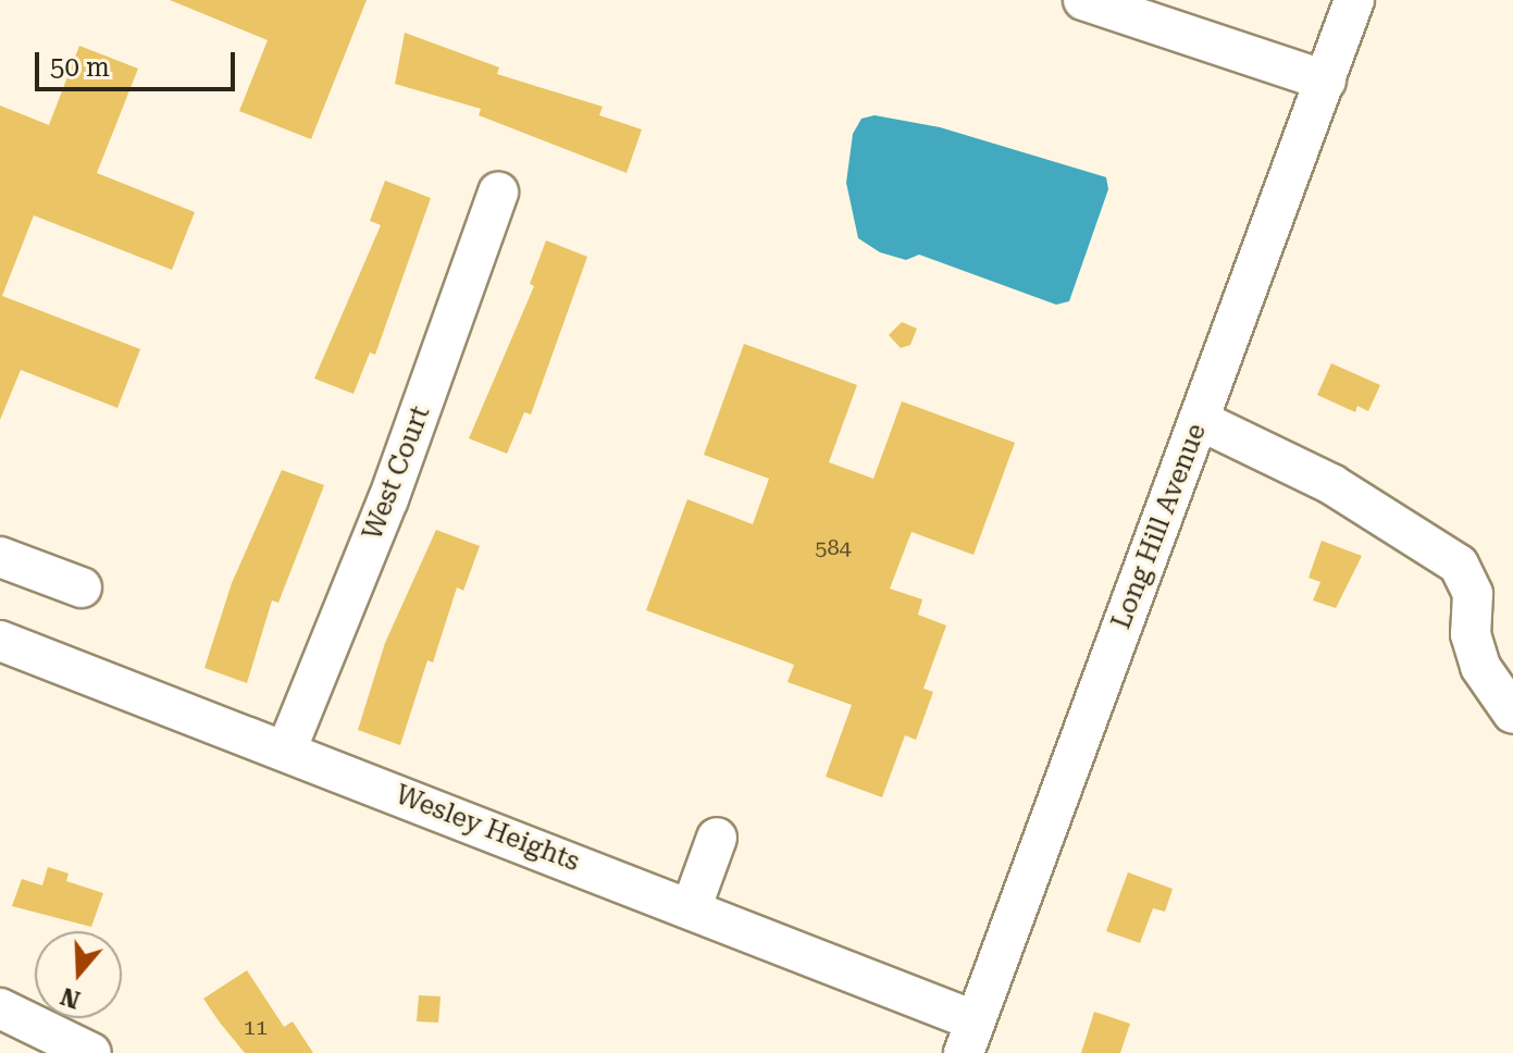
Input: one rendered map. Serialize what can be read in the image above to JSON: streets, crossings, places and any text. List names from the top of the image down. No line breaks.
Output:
{"streets":{"street":["West Court","Long Hill Avenue","Wesley Heights"]},"crossings":[["West Court","Wesley Heights"],["Long Hill Avenue","Wesley Heights"]],"house_numbers":["584","11"],"scale_bar":"50 m","north":"bottom"}
